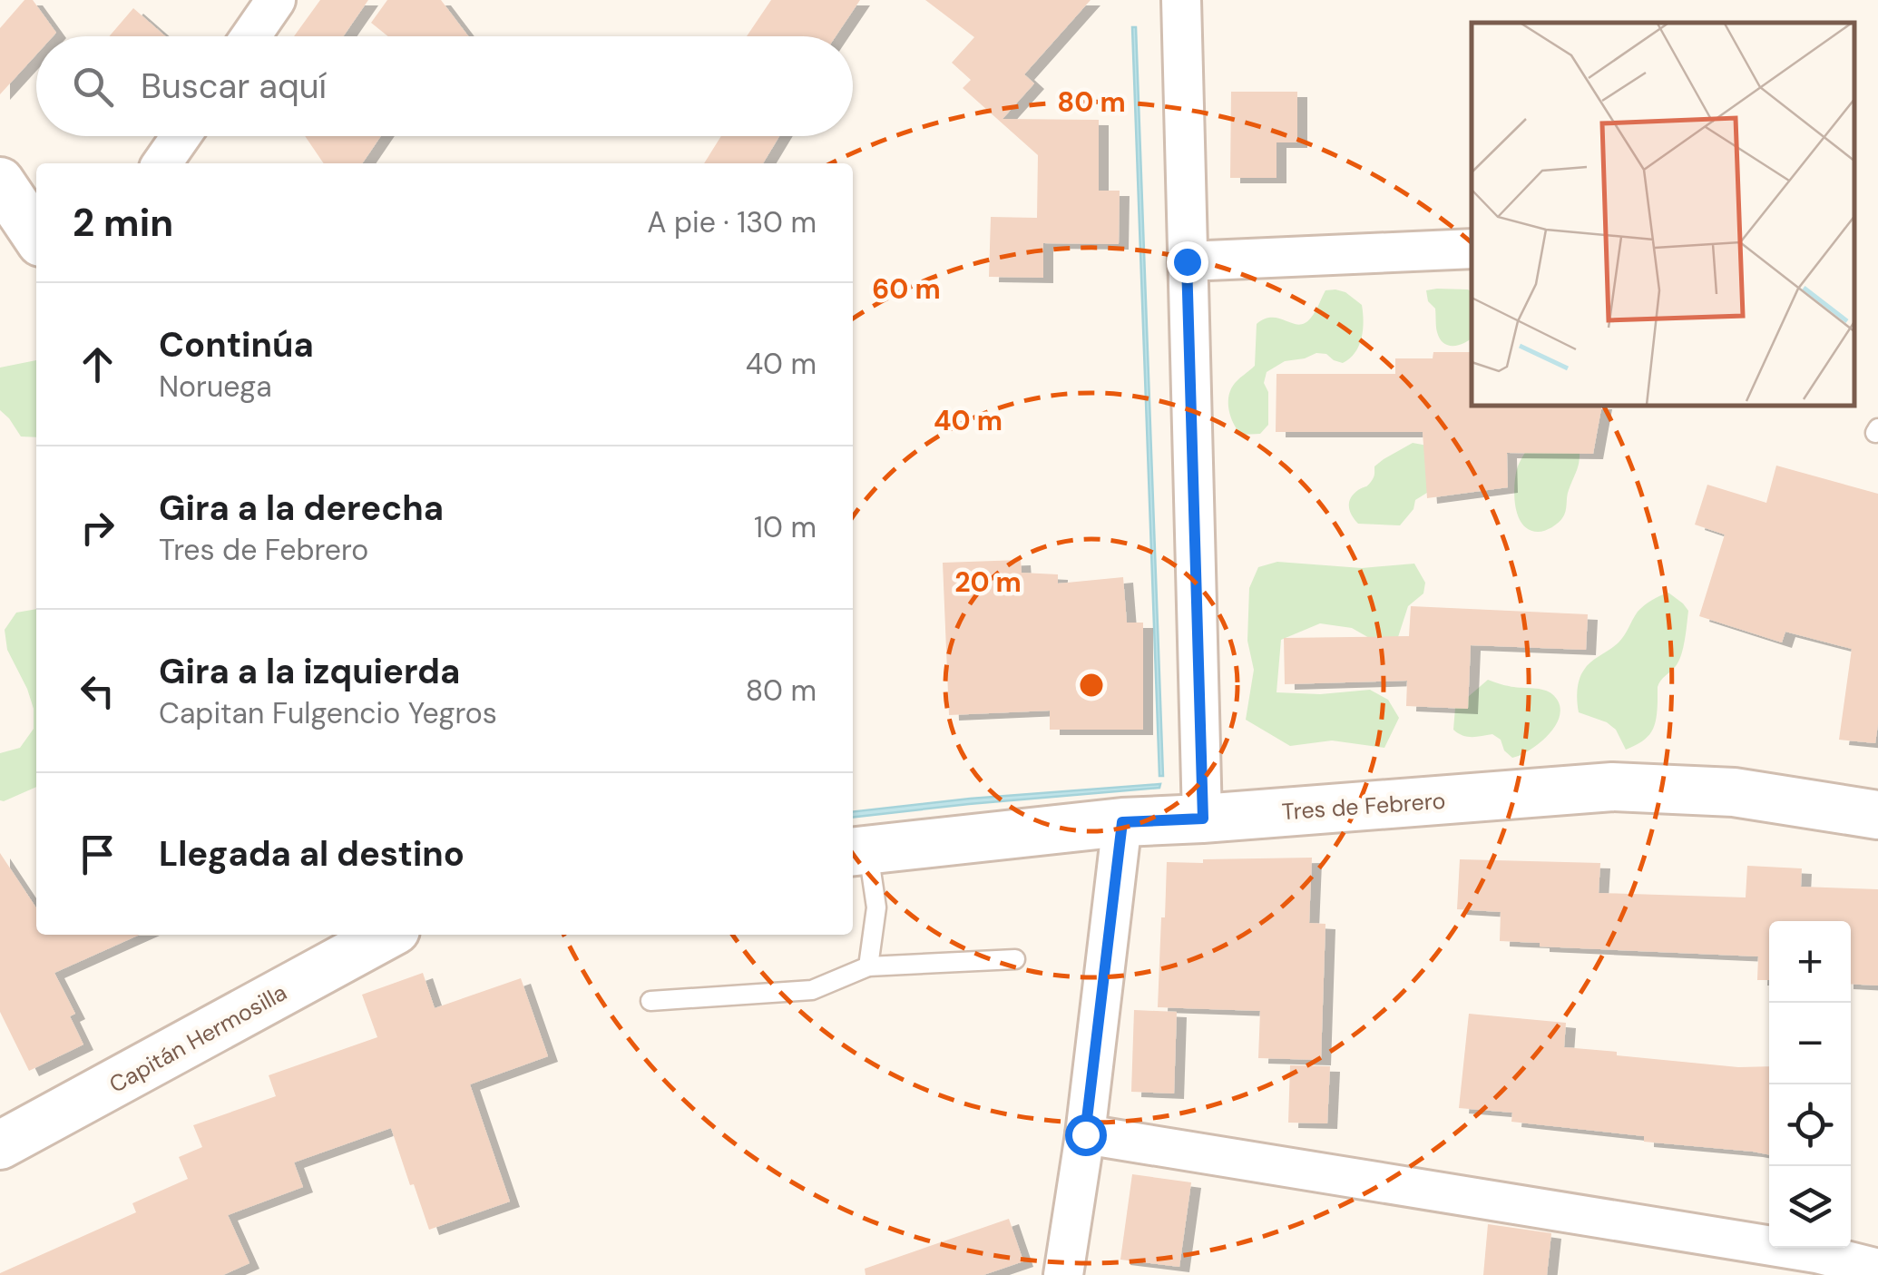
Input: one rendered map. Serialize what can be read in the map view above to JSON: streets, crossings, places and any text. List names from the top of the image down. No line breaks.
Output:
{"streets":{"street":["Tres de Febrero","Capitán Hermosilla"]},"page":{"search":"Buscar aquí","heading":["2 min","A pie · 130 m"],"list":[["Continúa","Noruega","40 m"],["Gira a la derecha","Tres de Febrero","10 m"],["Gira a la izquierda","Capitan Fulgencio Yegros","80 m"],"Llegada al destino"],"map_buttons":["+","−"]},"rings":["80 m","60 m","40 m","20 m"]}
